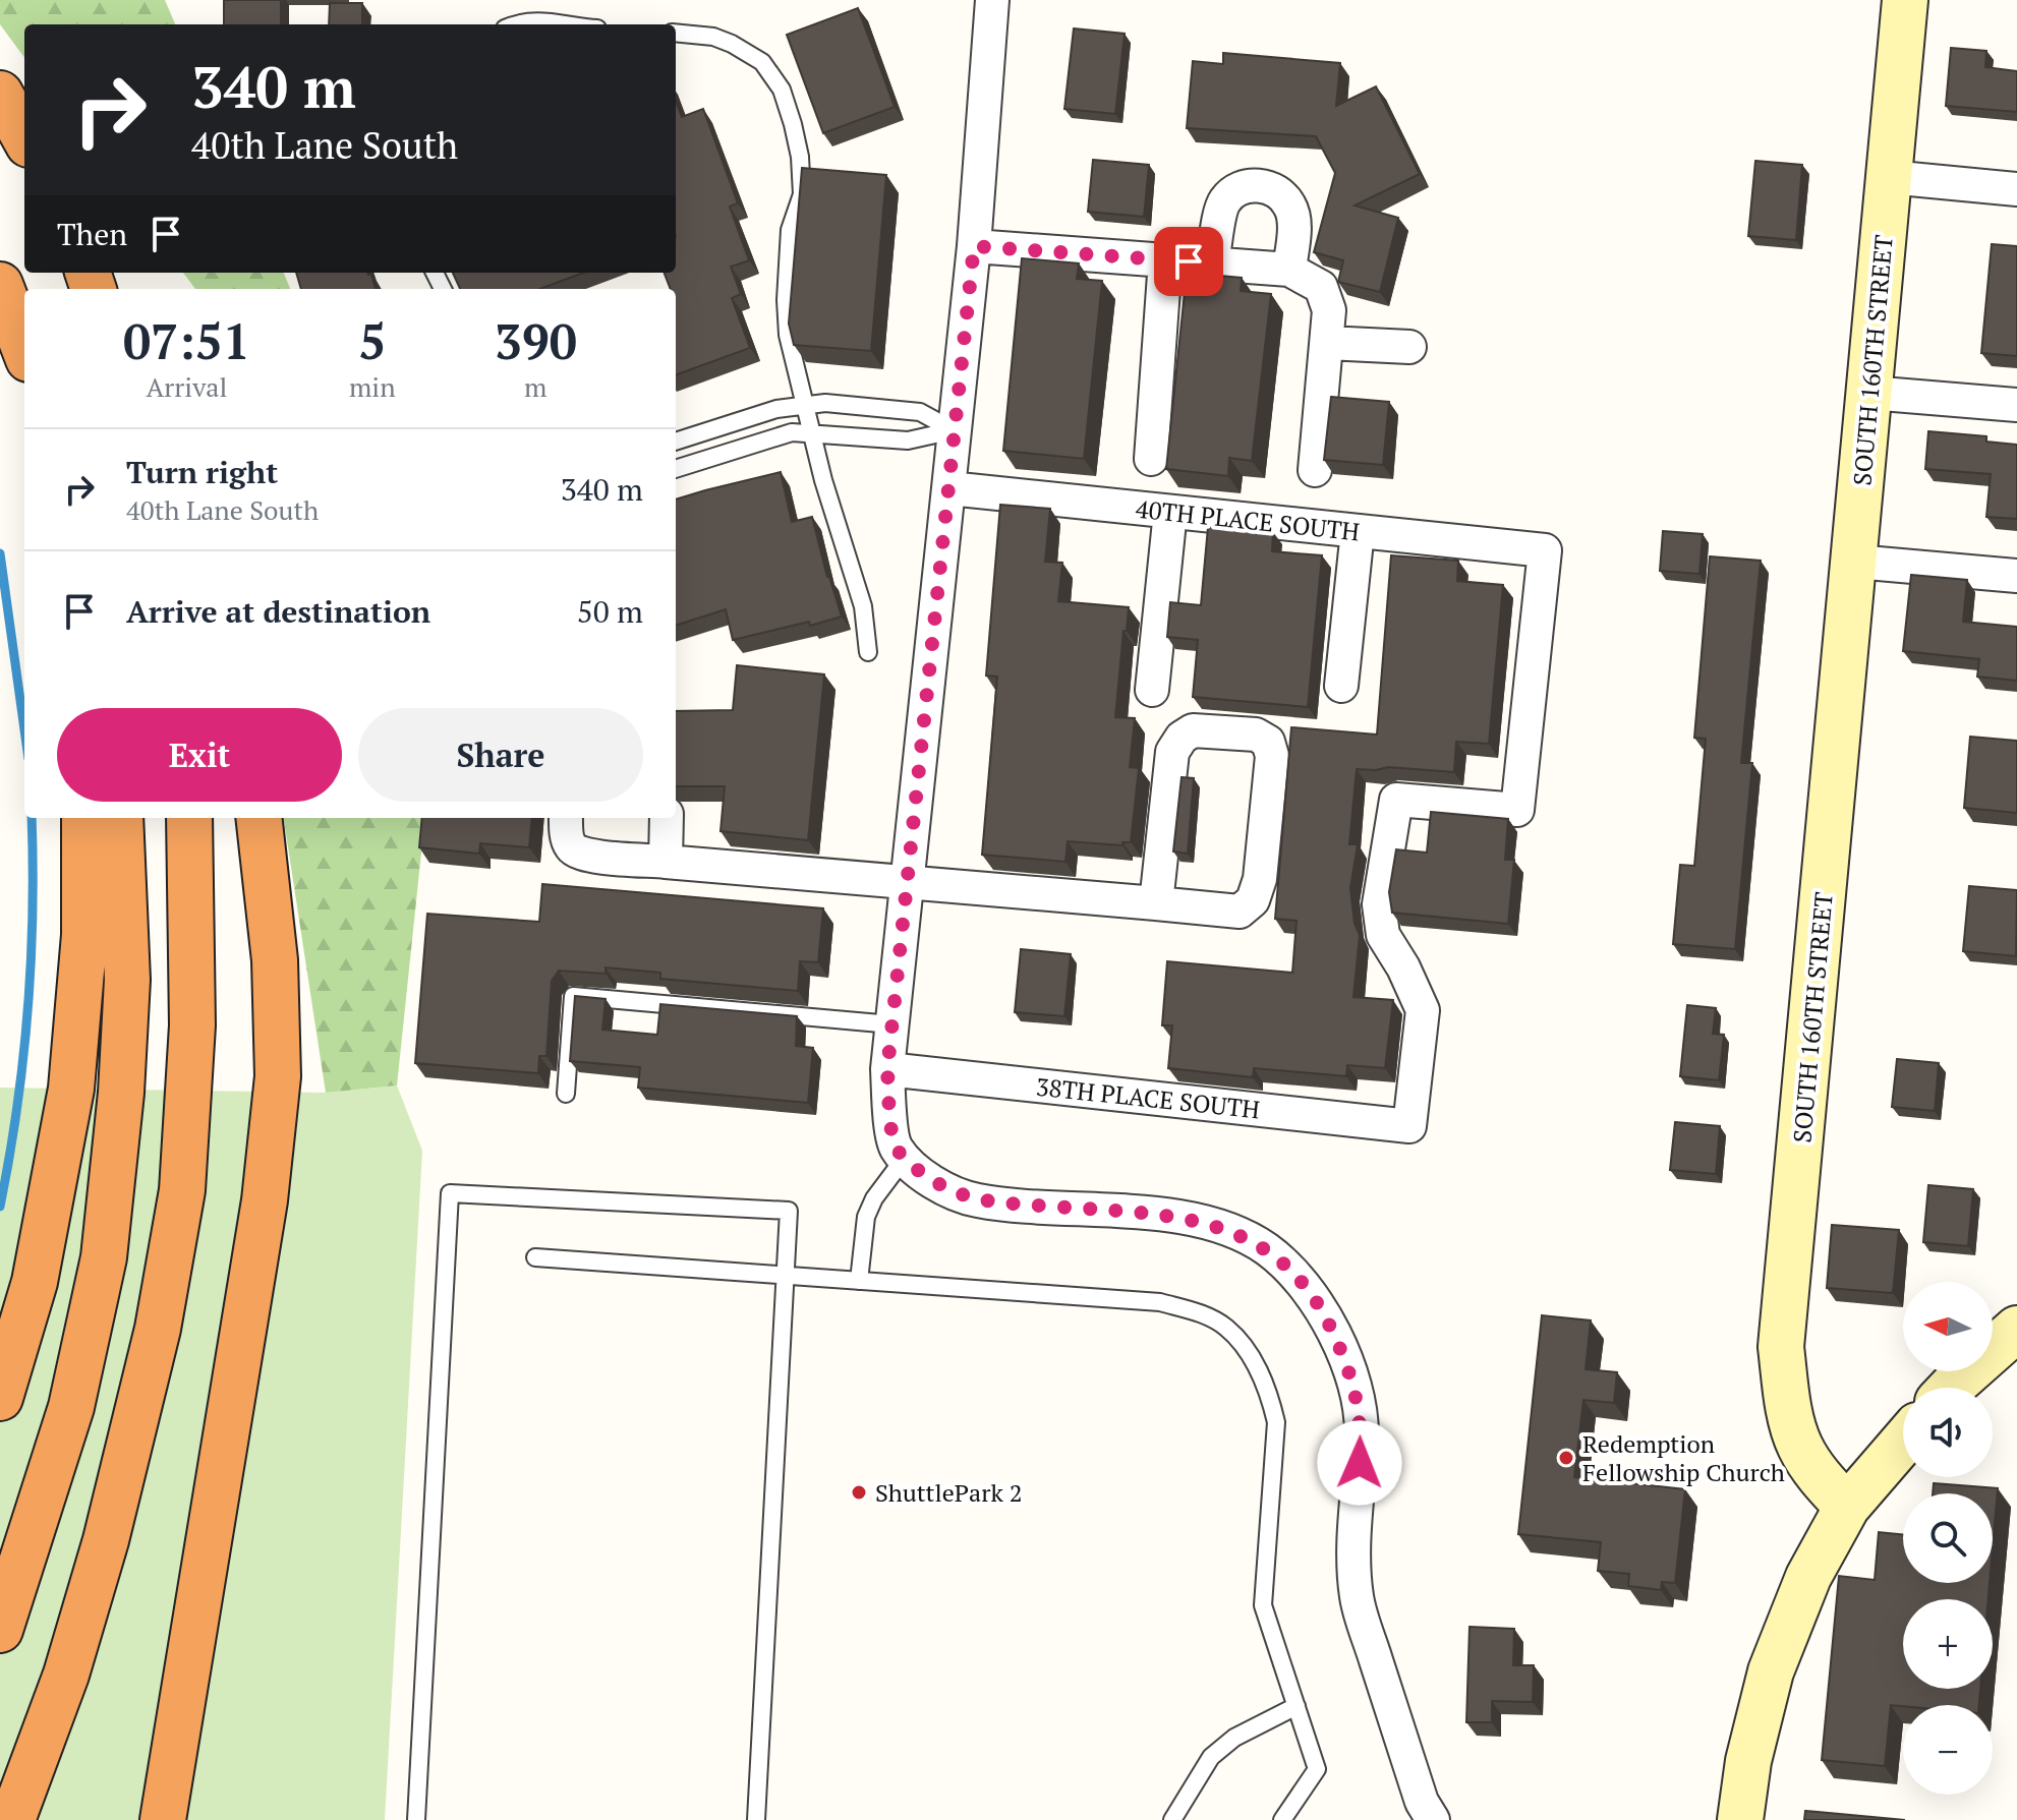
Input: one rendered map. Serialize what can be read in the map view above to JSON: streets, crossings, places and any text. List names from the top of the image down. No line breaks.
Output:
{"streets":{"street":["SOUTH 160TH STREET","40TH PLACE SOUTH","38TH PLACE SOUTH"]},"crossings":[["40TH PLACE SOUTH","38TH PLACE SOUTH"]],"places":["Redemption Fellowship Church","ShuttlePark 2"],"north":"left","page":{"turn":["340 m","40th Lane South"],"then":"Then","eta":["07:51","Arrival","5","min","390","m"],"list":[{"name":"Turn right","note":"40th Lane South","value":"340 m"},{"name":"Arrive at destination","value":"50 m"}],"buttons":["Exit","Share"],"map_buttons":["+","−"]}}
